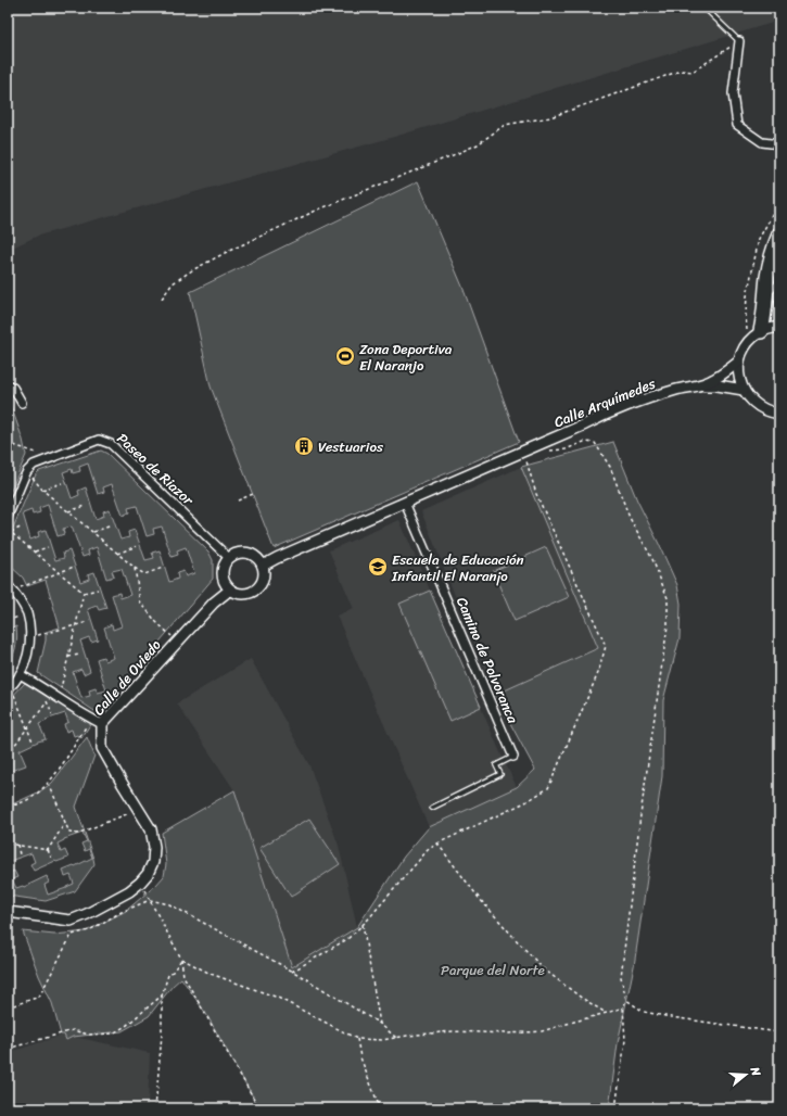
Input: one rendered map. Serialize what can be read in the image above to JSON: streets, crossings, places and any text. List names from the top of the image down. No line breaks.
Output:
{"streets":{"street":["Calle Arquímedes","Paseo de Riazor","Camino de Polvoranca","Calle de Oviedo"]},"crossings":[["Calle Arquímedes","Camino de Polvoranca"],["Paseo de Riazor","Calle de Oviedo"]],"parks":["Parque del Norte"],"places":{"sports":["Zona Deportiva El Naranjo"],"building":["Vestuarios"],"school or university":["Escuela de Educación Infantil El Naranjo"]},"north":"right"}
